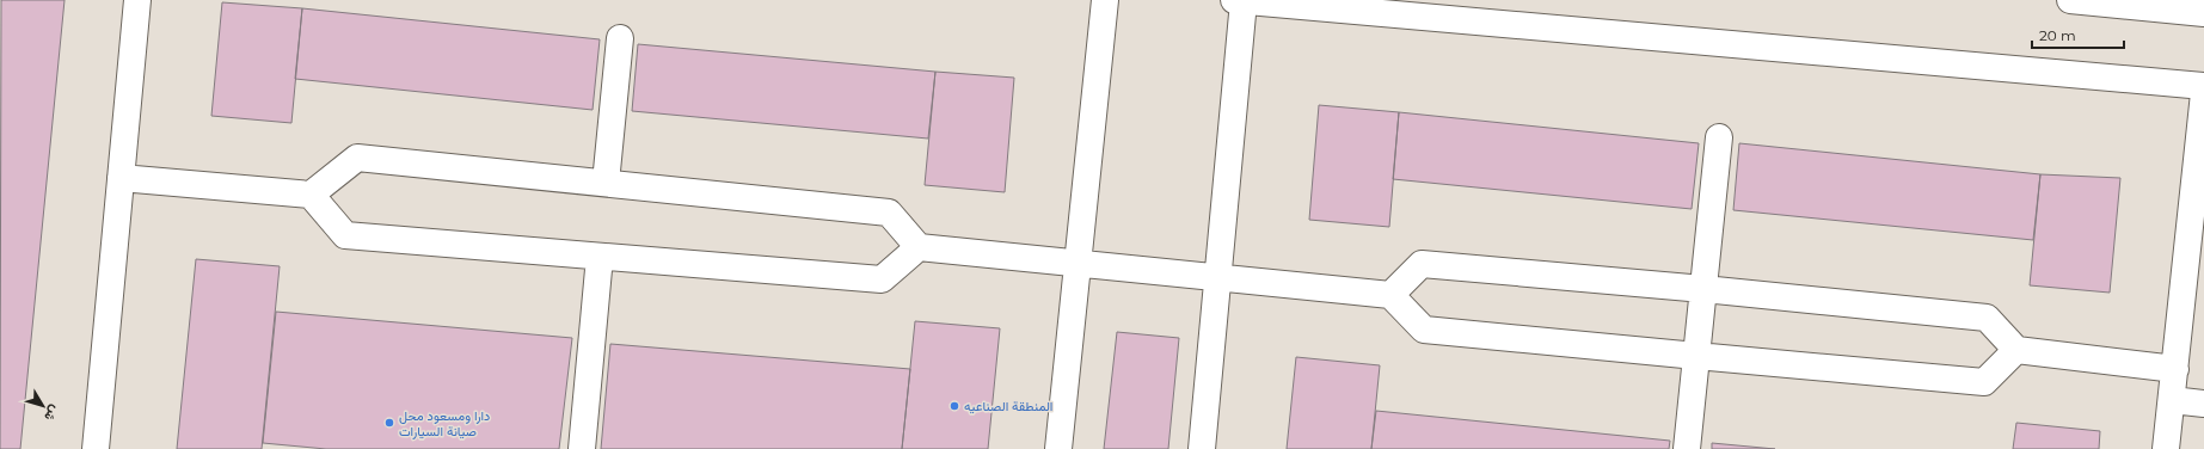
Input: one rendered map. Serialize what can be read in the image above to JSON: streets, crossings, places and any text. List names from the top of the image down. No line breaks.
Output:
{"places":["المنطقة الصناعيه","دارا ومسعود محل صيانة السيارات"],"scale_bar":"20 m","north":"bottom right"}
